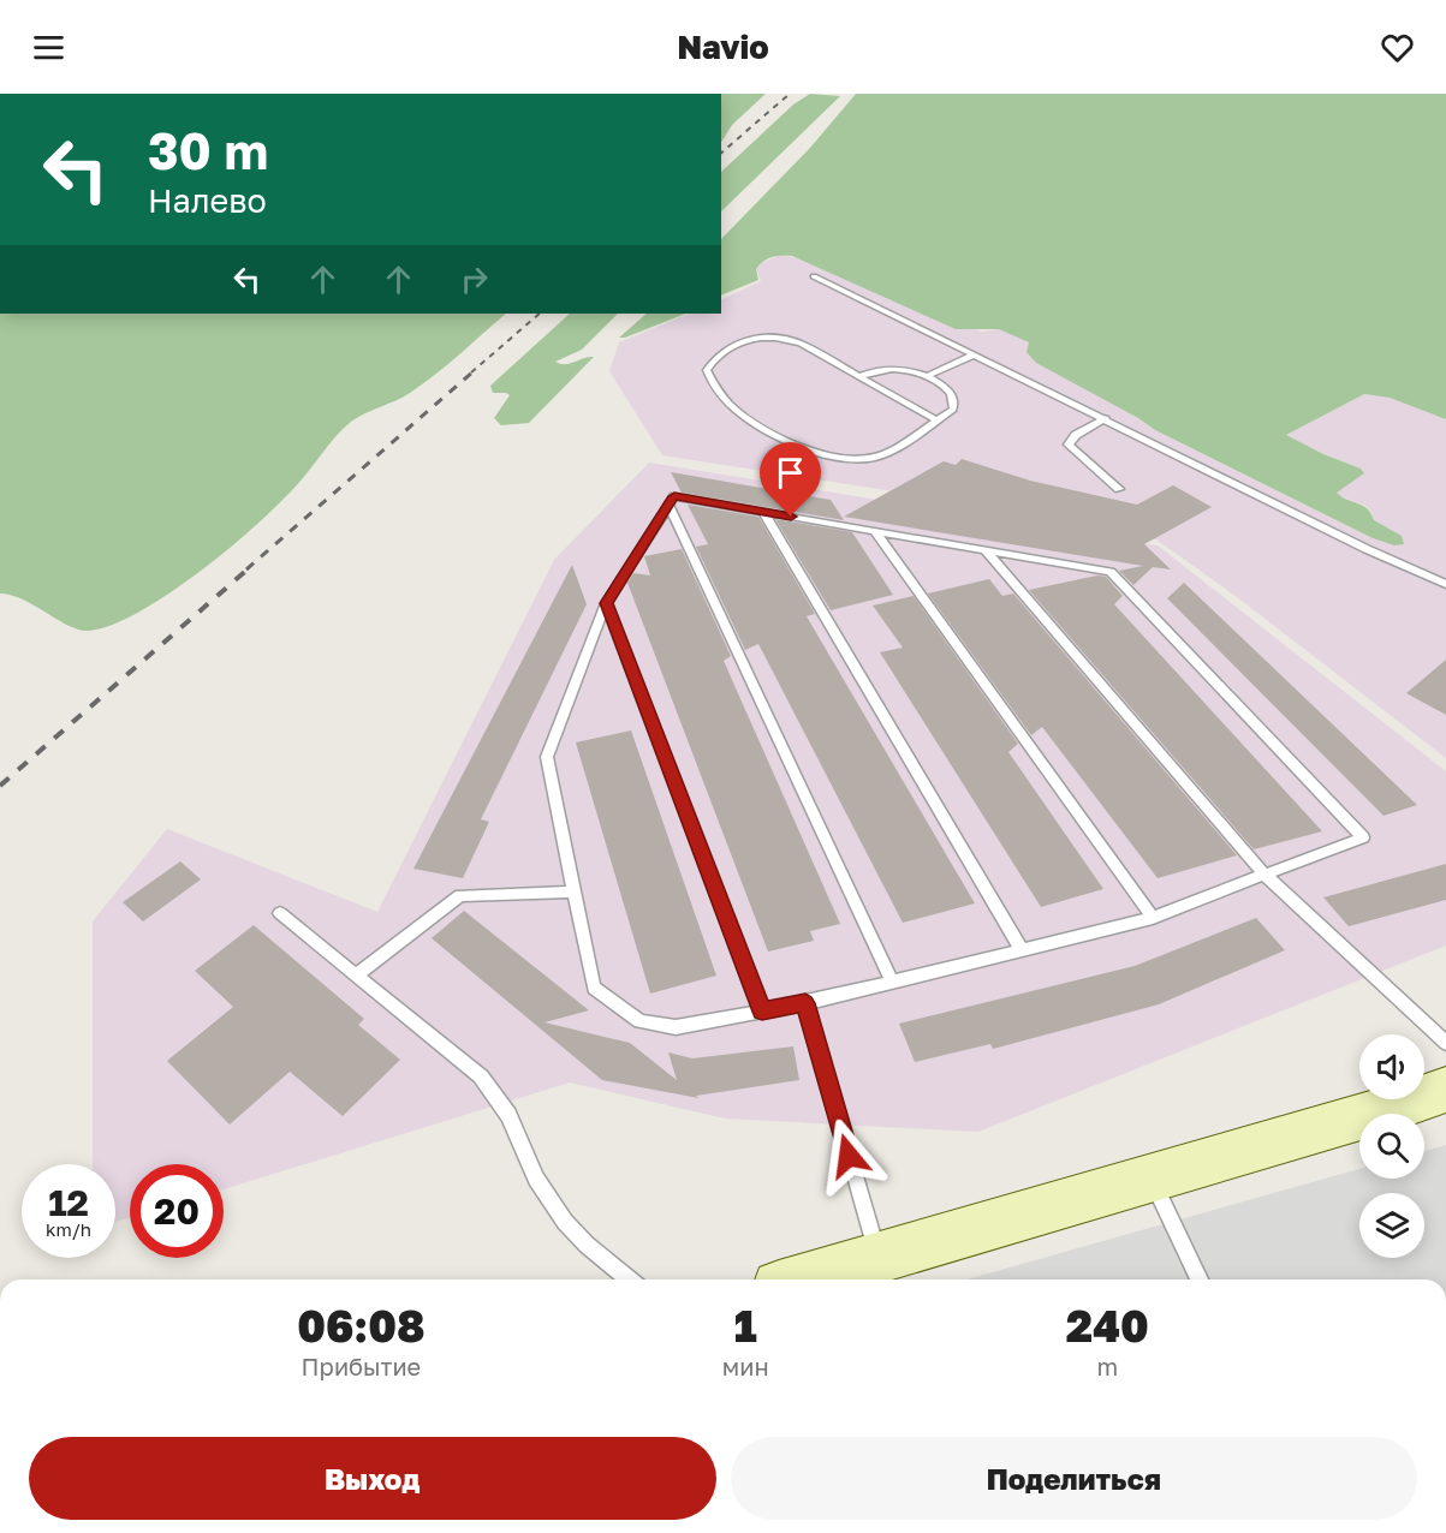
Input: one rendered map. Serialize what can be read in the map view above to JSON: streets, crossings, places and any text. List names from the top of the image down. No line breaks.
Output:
{"page":{"header":"Navio","turn":["30 m","Налево"],"speed":"12 km/h","limit":"20","eta":["06:08","Прибытие","1","мин","240","m"],"buttons":["Выход","Поделиться"]}}
